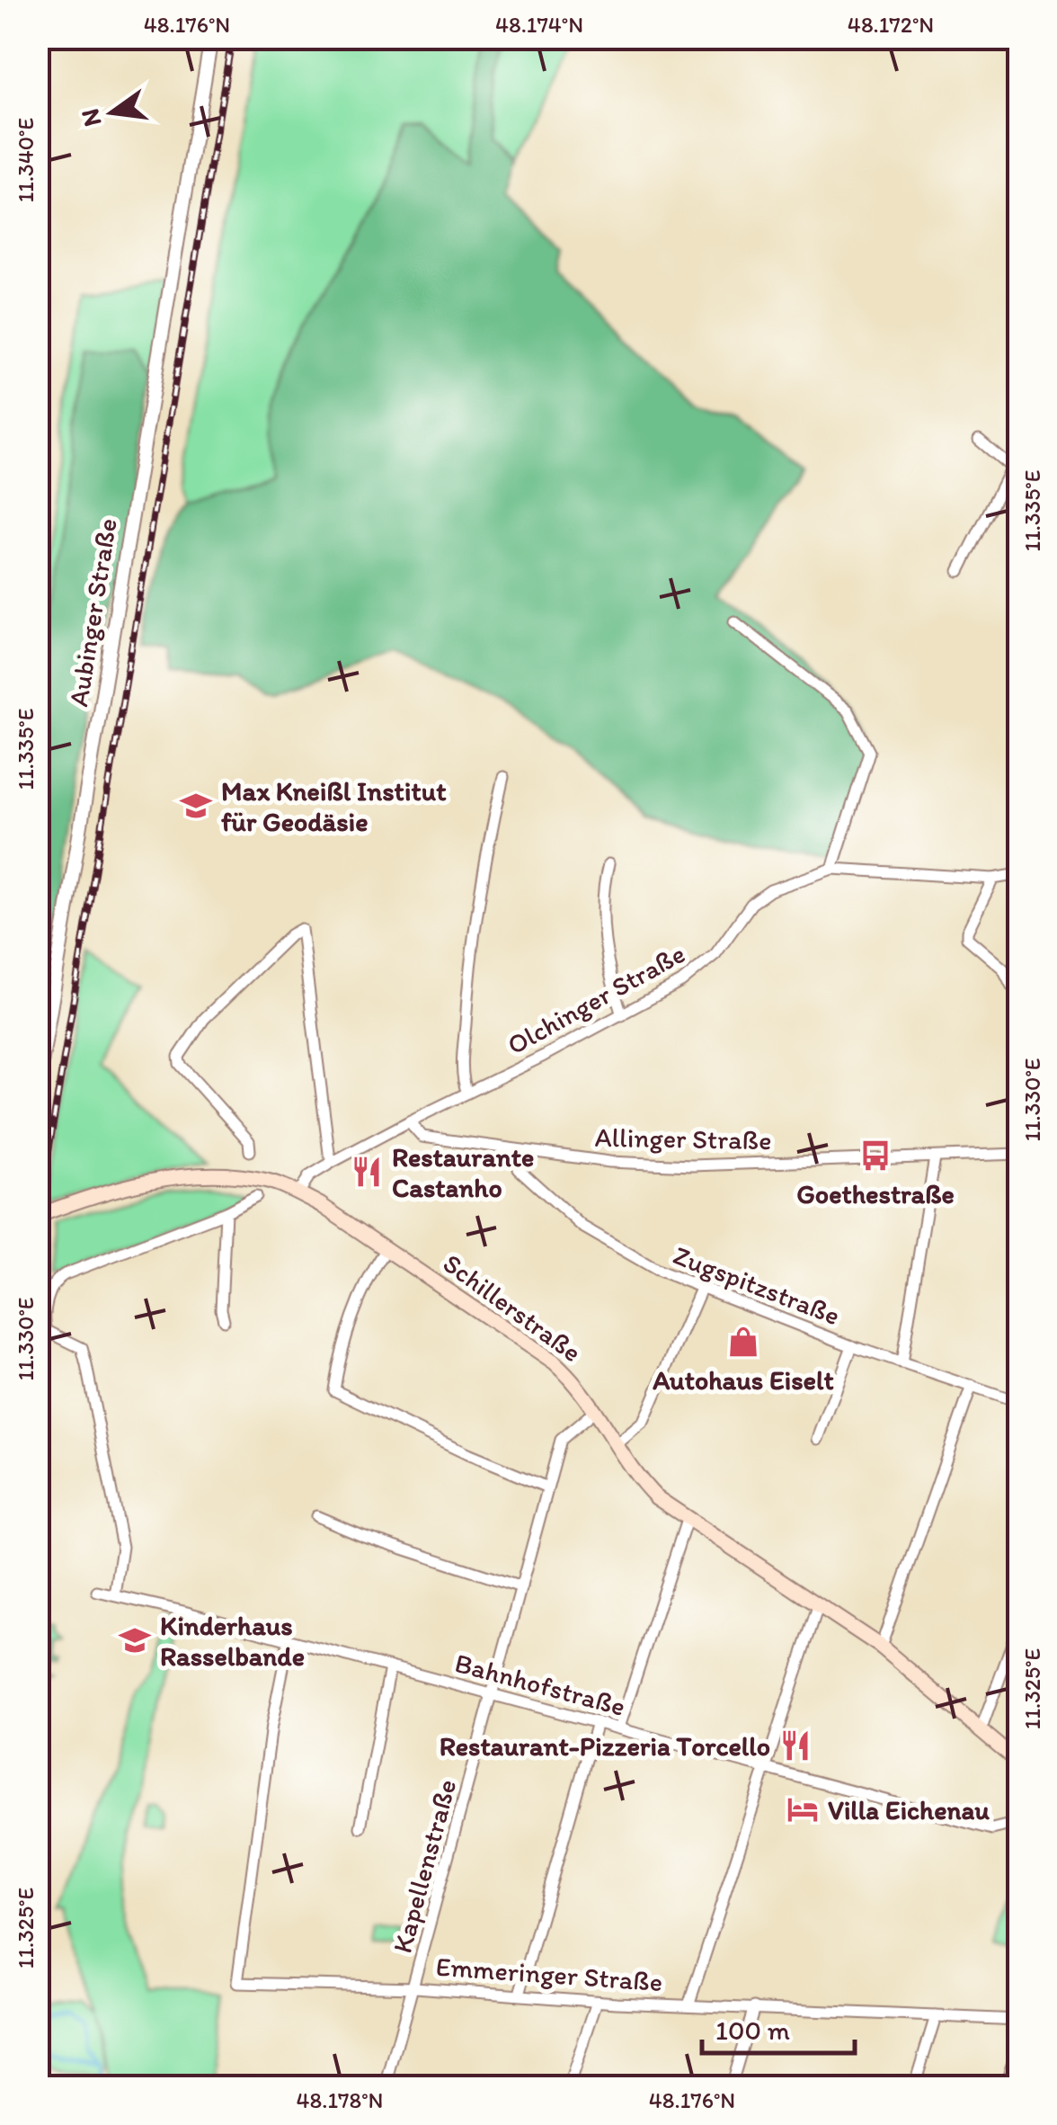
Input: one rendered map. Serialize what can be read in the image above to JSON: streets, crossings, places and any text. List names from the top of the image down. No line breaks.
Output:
{"streets":{"main road":["Schillerstraße"],"street":["Aubinger Straße","Olchinger Straße","Allinger Straße","Zugspitzstraße","Bahnhofstraße","Kapellenstraße","Emmeringer Straße"]},"crossings":[["Olchinger Straße","Allinger Straße"],["Olchinger Straße","Schillerstraße"],["Allinger Straße","Zugspitzstraße"],["Schillerstraße","Kapellenstraße"],["Bahnhofstraße","Kapellenstraße"],["Bahnhofstraße","Emmeringer Straße"],["Kapellenstraße","Emmeringer Straße"]],"places":{"school or university":["Max Kneißl Institut für Geodäsie","Kinderhaus Rasselbande"],"bus stop":["Goethestraße"],"restaurant":["Restaurante Castanho","Restaurant-Pizzeria Torcello"],"shop":["Autohaus Eiselt"],"hotel":["Villa Eichenau"]},"scale_bar":"100 m","north":"left","coordinates":["48.176°N","48.174°N","48.172°N","11.340°E","11.335°E","11.330°E","11.325°E","48.178°N"]}
